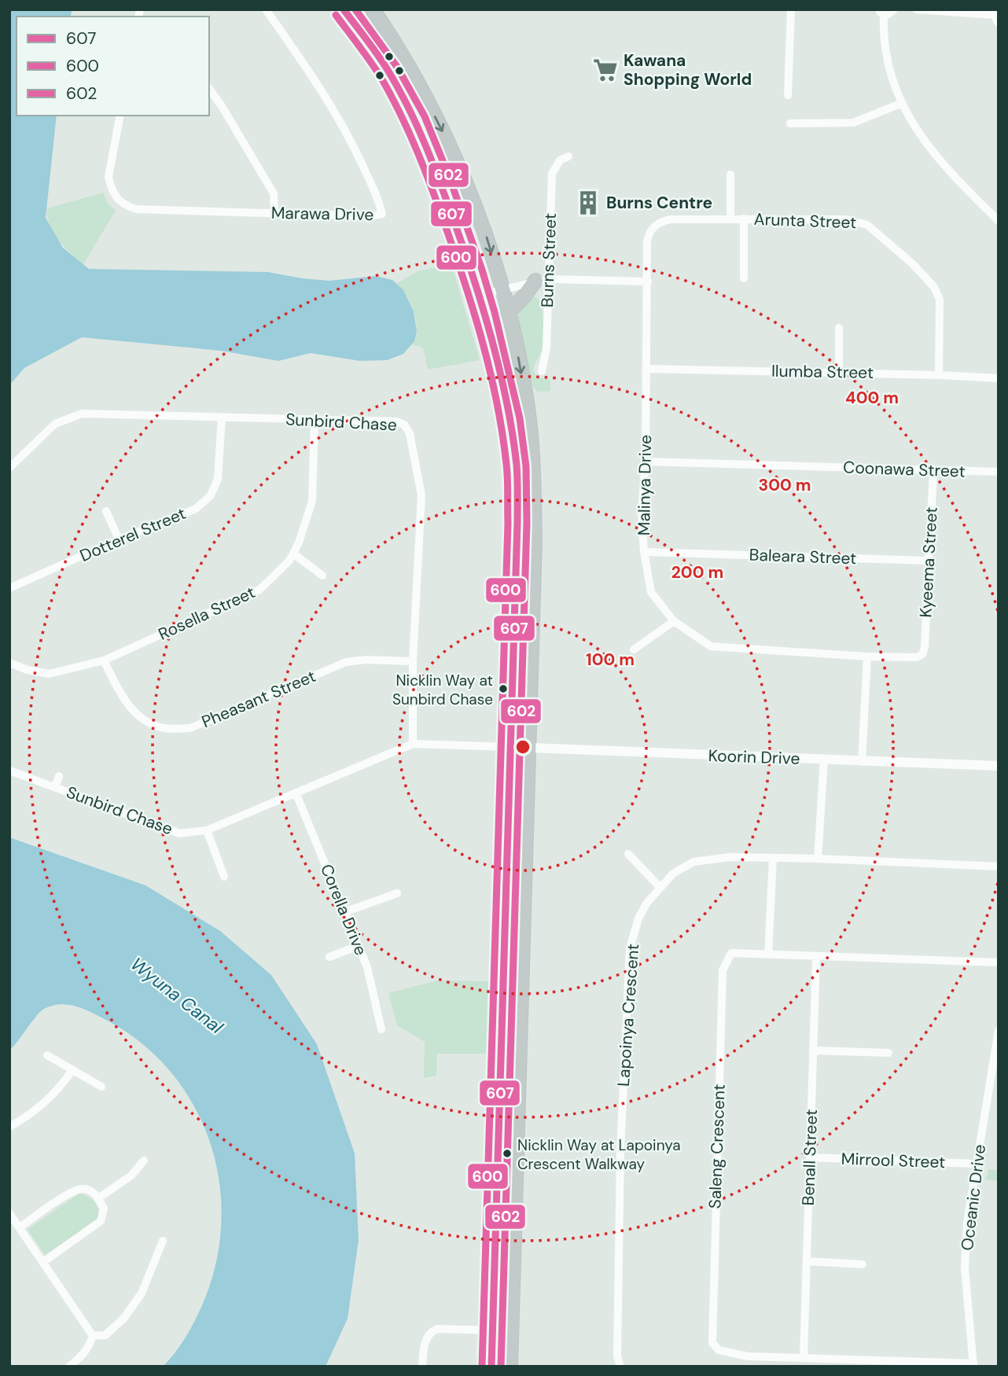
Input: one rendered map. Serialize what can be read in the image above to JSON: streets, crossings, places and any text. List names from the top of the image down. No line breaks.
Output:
{"streets":{"street":["Marawa Drive","Arunta Street","Burns Street","Ilumba Street","Sunbird Chase","Coonawa Street","Malinya Drive","Dotterel Street","Baleara Street","Kyeema Street","Rosella Street","Pheasant Street","Koorin Drive","Corella Drive","Lapoinya Crescent","Saleng Crescent","Benall Street","Mirrool Street","Oceanic Drive"]},"crossings":[["Arunta Street","Ilumba Street"],["Arunta Street","Malinya Drive"],["Ilumba Street","Malinya Drive"],["Sunbird Chase","Dotterel Street"],["Sunbird Chase","Rosella Street"],["Sunbird Chase","Pheasant Street"],["Sunbird Chase","Koorin Drive"],["Sunbird Chase","Corella Drive"],["Coonawa Street","Malinya Drive"],["Coonawa Street","Kyeema Street"],["Malinya Drive","Baleara Street"],["Malinya Drive","Kyeema Street"],["Baleara Street","Kyeema Street"],["Rosella Street","Pheasant Street"],["Saleng Crescent","Benall Street"],["Saleng Crescent","Oceanic Drive"],["Benall Street","Mirrool Street"],["Mirrool Street","Oceanic Drive"]],"water":["Wyuna Canal"],"places":{"supermarket":["Kawana Shopping World"],"building":["Burns Centre"],"other":["Nicklin Way at Sunbird Chase","Nicklin Way at Lapoinya Crescent Walkway"]},"lines":["transit line 607","transit line 602","transit line 600"],"legend":["607","600","602"],"rings":["400 m","300 m","200 m","100 m"]}
